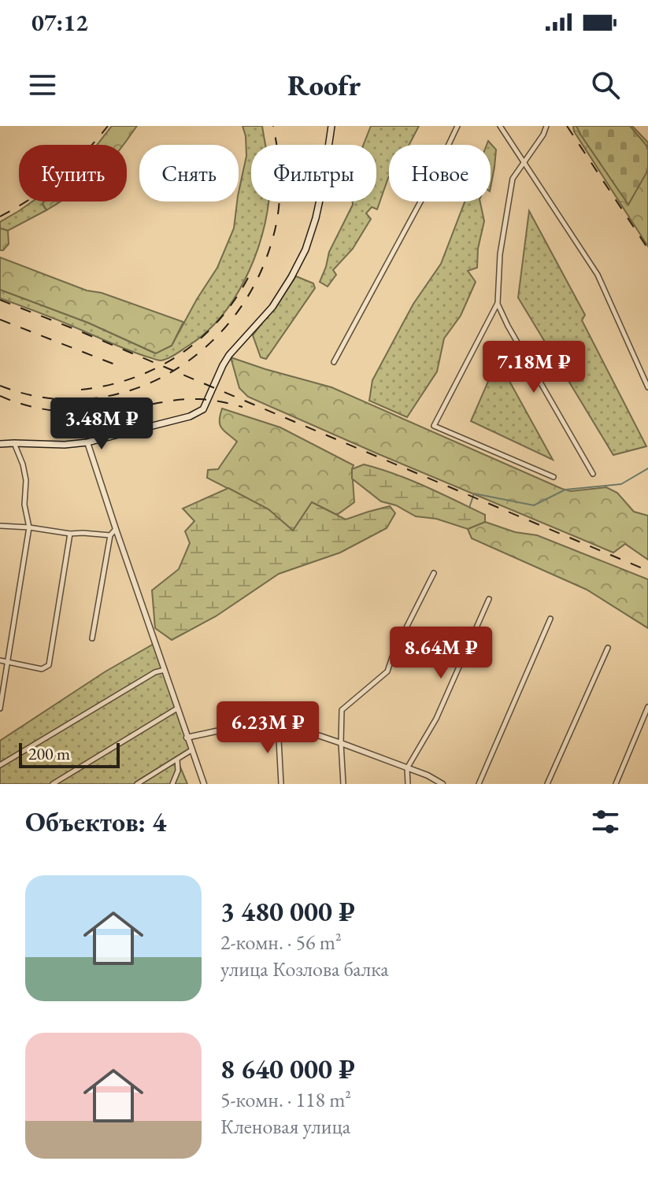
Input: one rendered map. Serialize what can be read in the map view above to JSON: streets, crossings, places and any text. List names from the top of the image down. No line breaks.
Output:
{"scale_bar":"200 m","page":{"status":"07:12","header":"Roofr","chip":["Купить","Снять","Фильтры","Новое"],"price":["7.18M ₽","3.48M ₽","8.64M ₽","6.23M ₽"],"scale":"200 m","heading":"Объектов: 4","list":[{"name":"3 480 000 ₽","note":"2-комн. · 56 m² · улица Козлова балка"},{"name":"8 640 000 ₽","note":"5-комн. · 118 m² · Кленовая улица"}]}}
